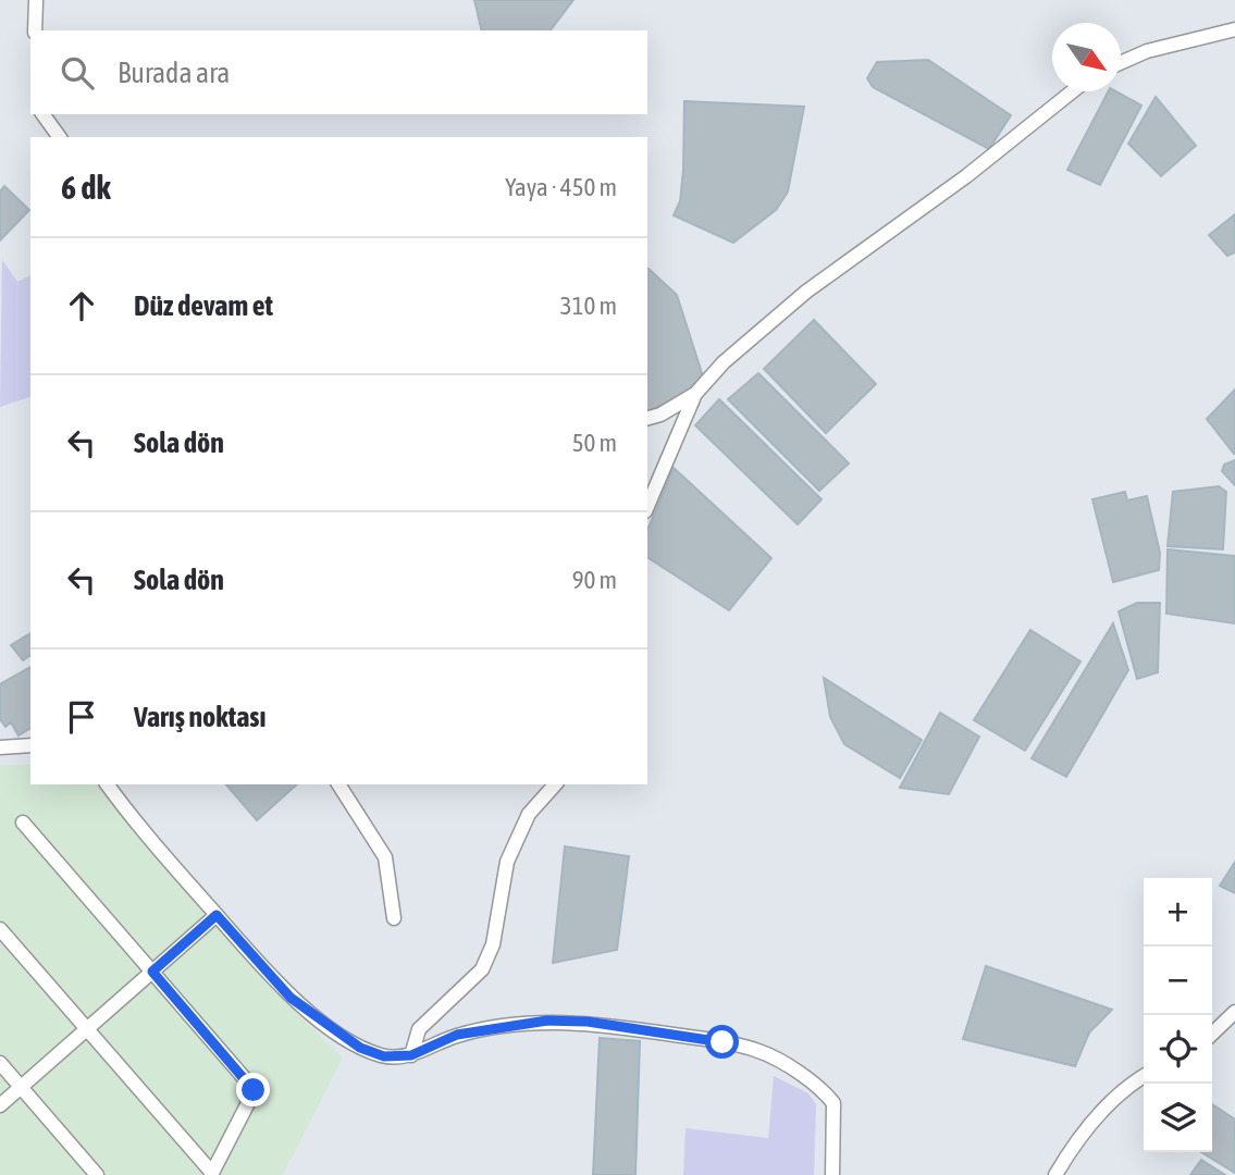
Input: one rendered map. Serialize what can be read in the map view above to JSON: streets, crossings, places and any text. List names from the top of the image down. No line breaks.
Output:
{"north":"bottom right","page":{"search":"Burada ara","heading":["6 dk","Yaya · 450 m"],"list":[["Düz devam et","310 m"],["Sola dön","50 m"],["Sola dön","90 m"],"Varış noktası"],"map_buttons":["+","−"]}}
